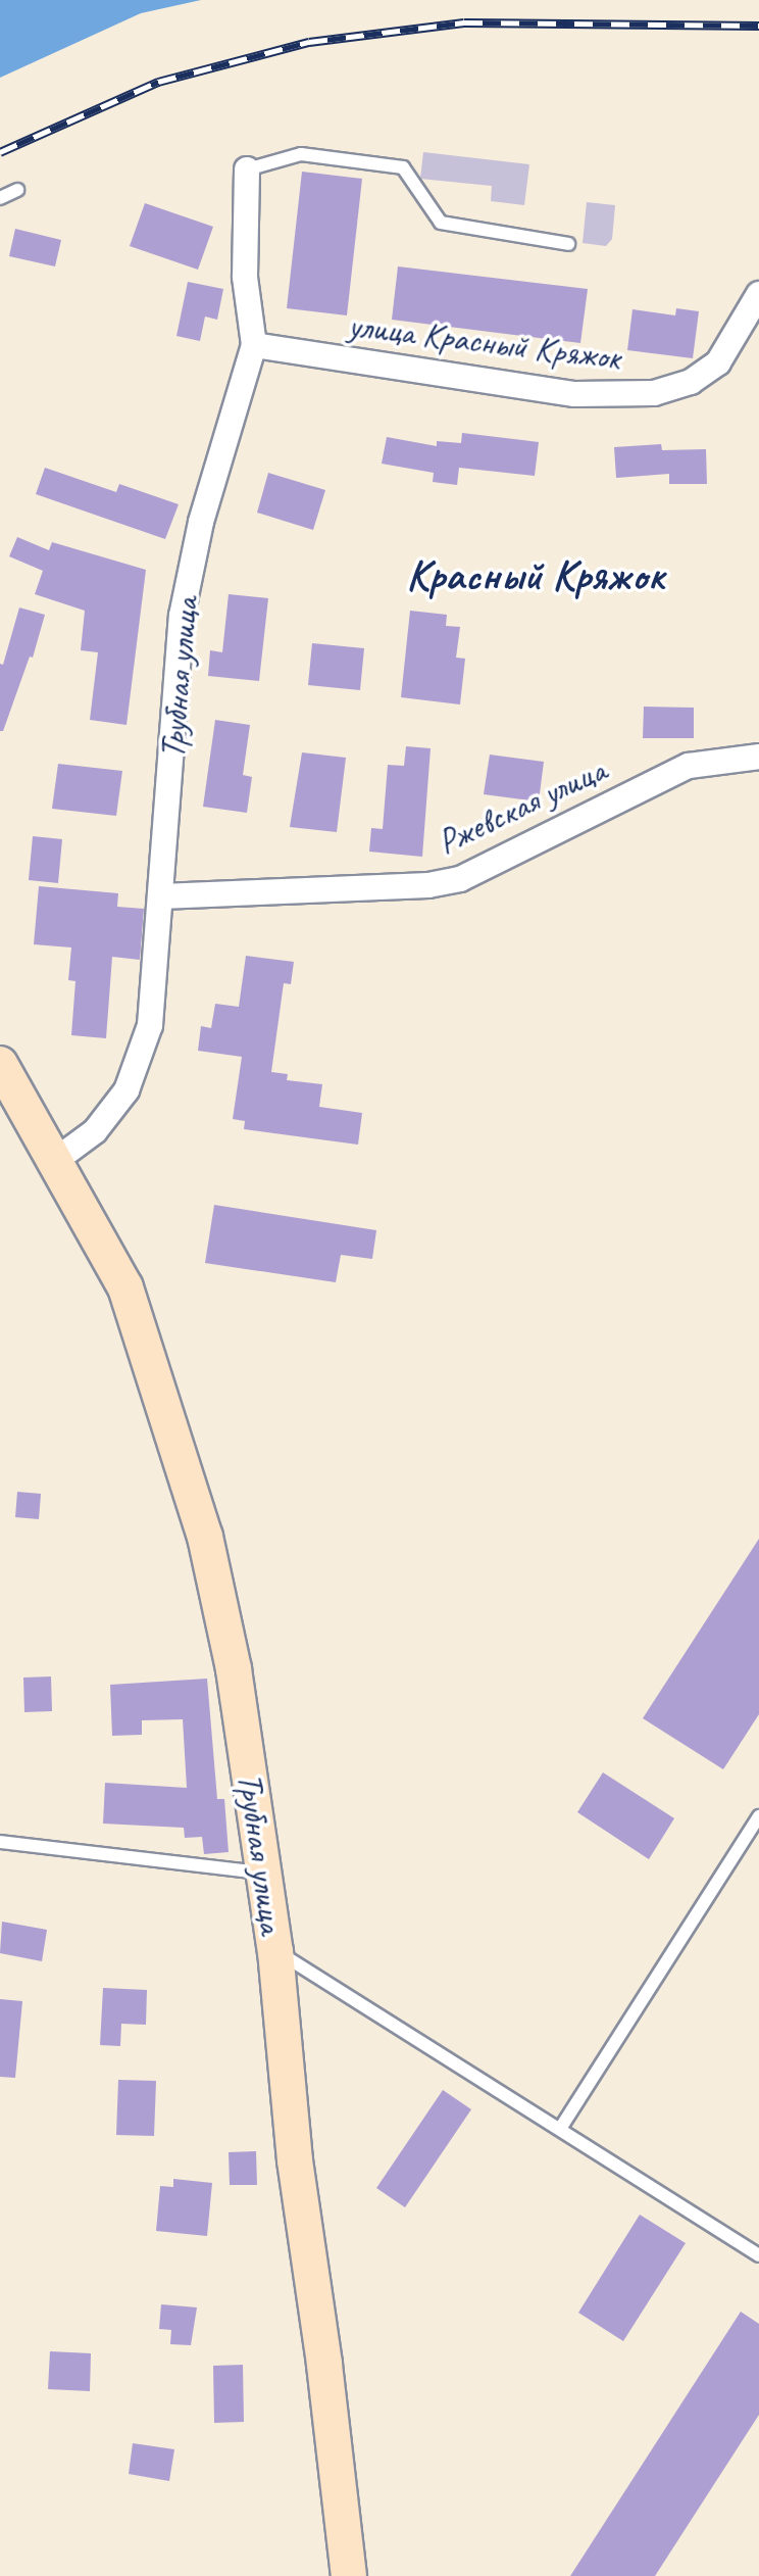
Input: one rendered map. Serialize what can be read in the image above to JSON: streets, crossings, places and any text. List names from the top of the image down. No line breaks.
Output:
{"streets":{"main road":["Трубная улица"],"street":["улица Красный Кряжок","Ржевская улица"]},"crossings":[["улица Красный Кряжок","Трубная улица"],["Трубная улица","Ржевская улица"]],"districts":["Красный Кряжок"]}
